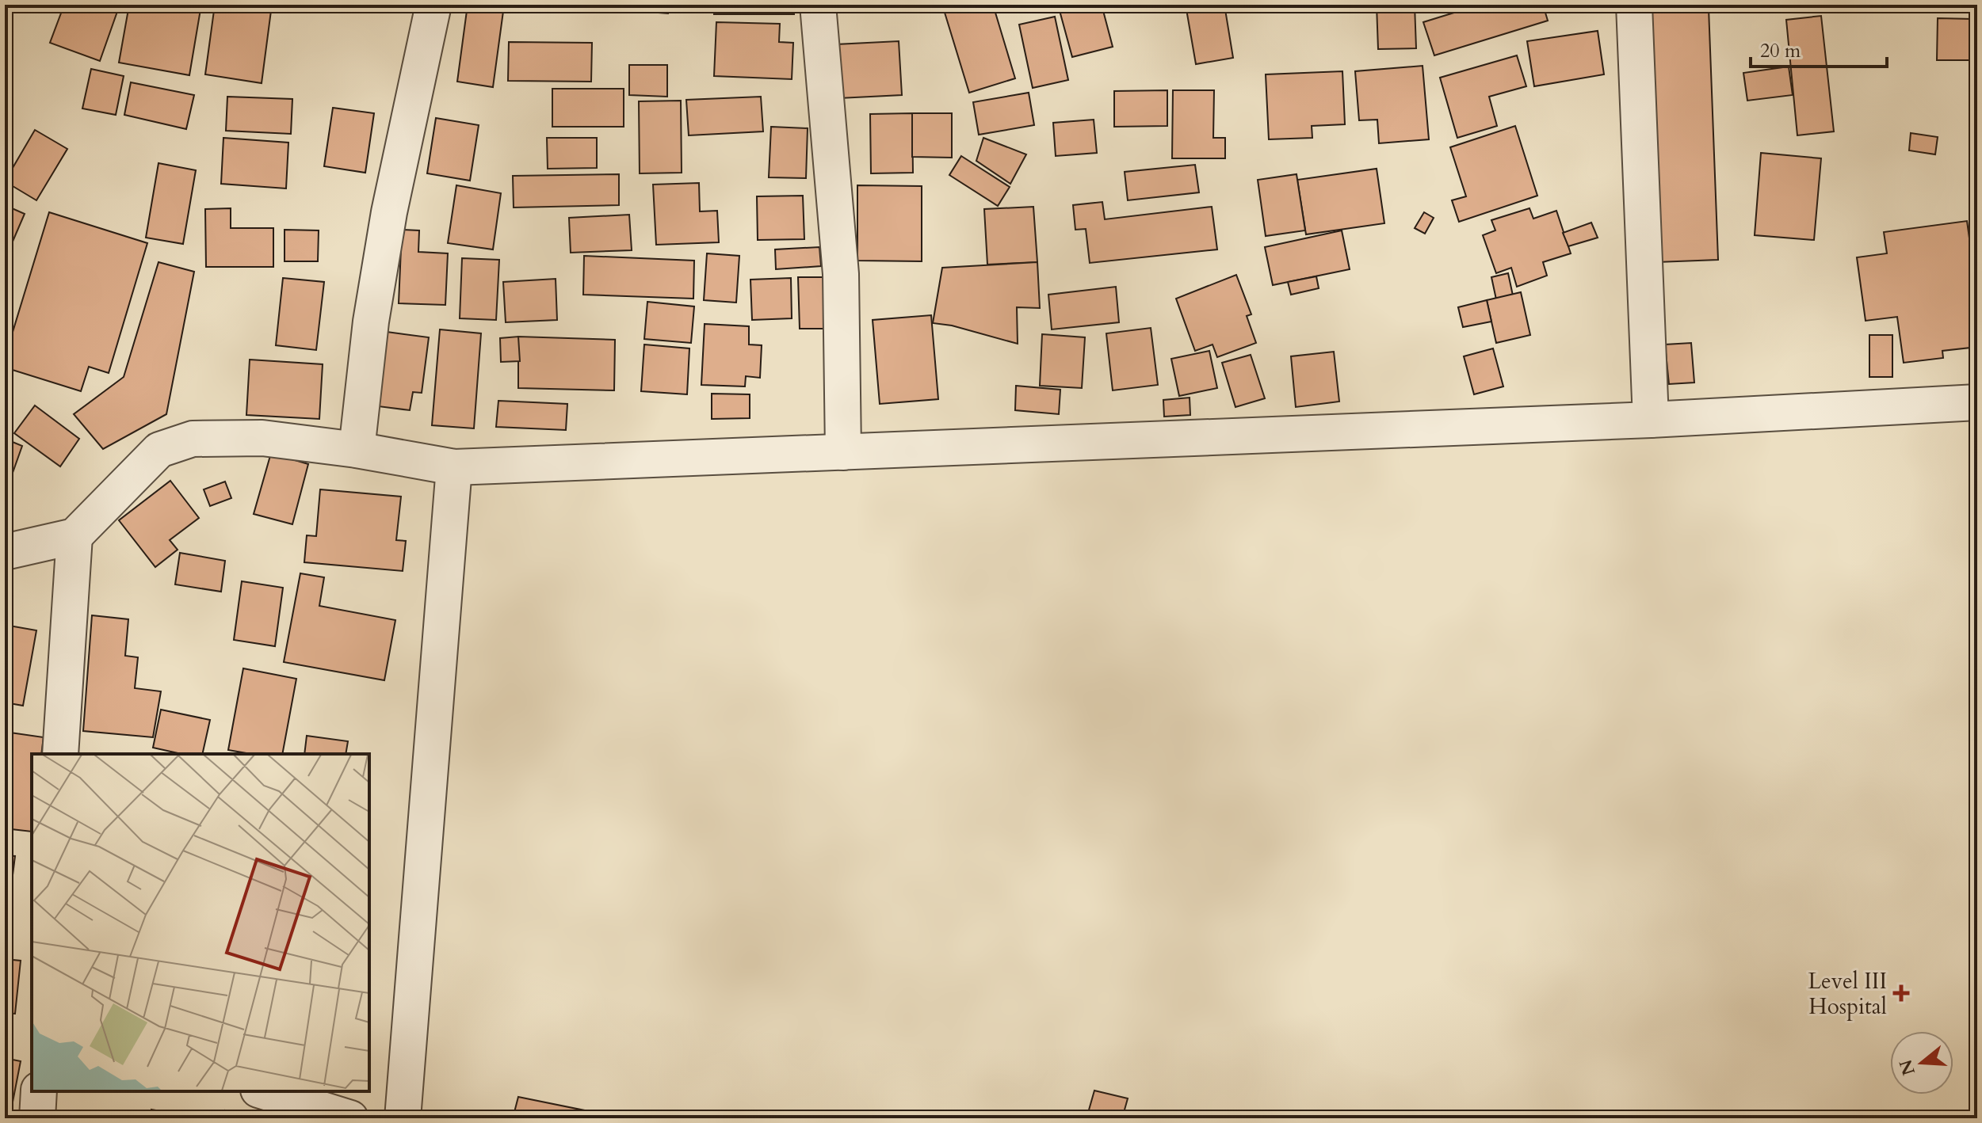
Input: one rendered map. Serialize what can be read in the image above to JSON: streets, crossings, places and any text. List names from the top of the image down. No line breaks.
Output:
{"places":{"health":["Level III Hospital"]},"scale_bar":"20 m","north":"left"}
